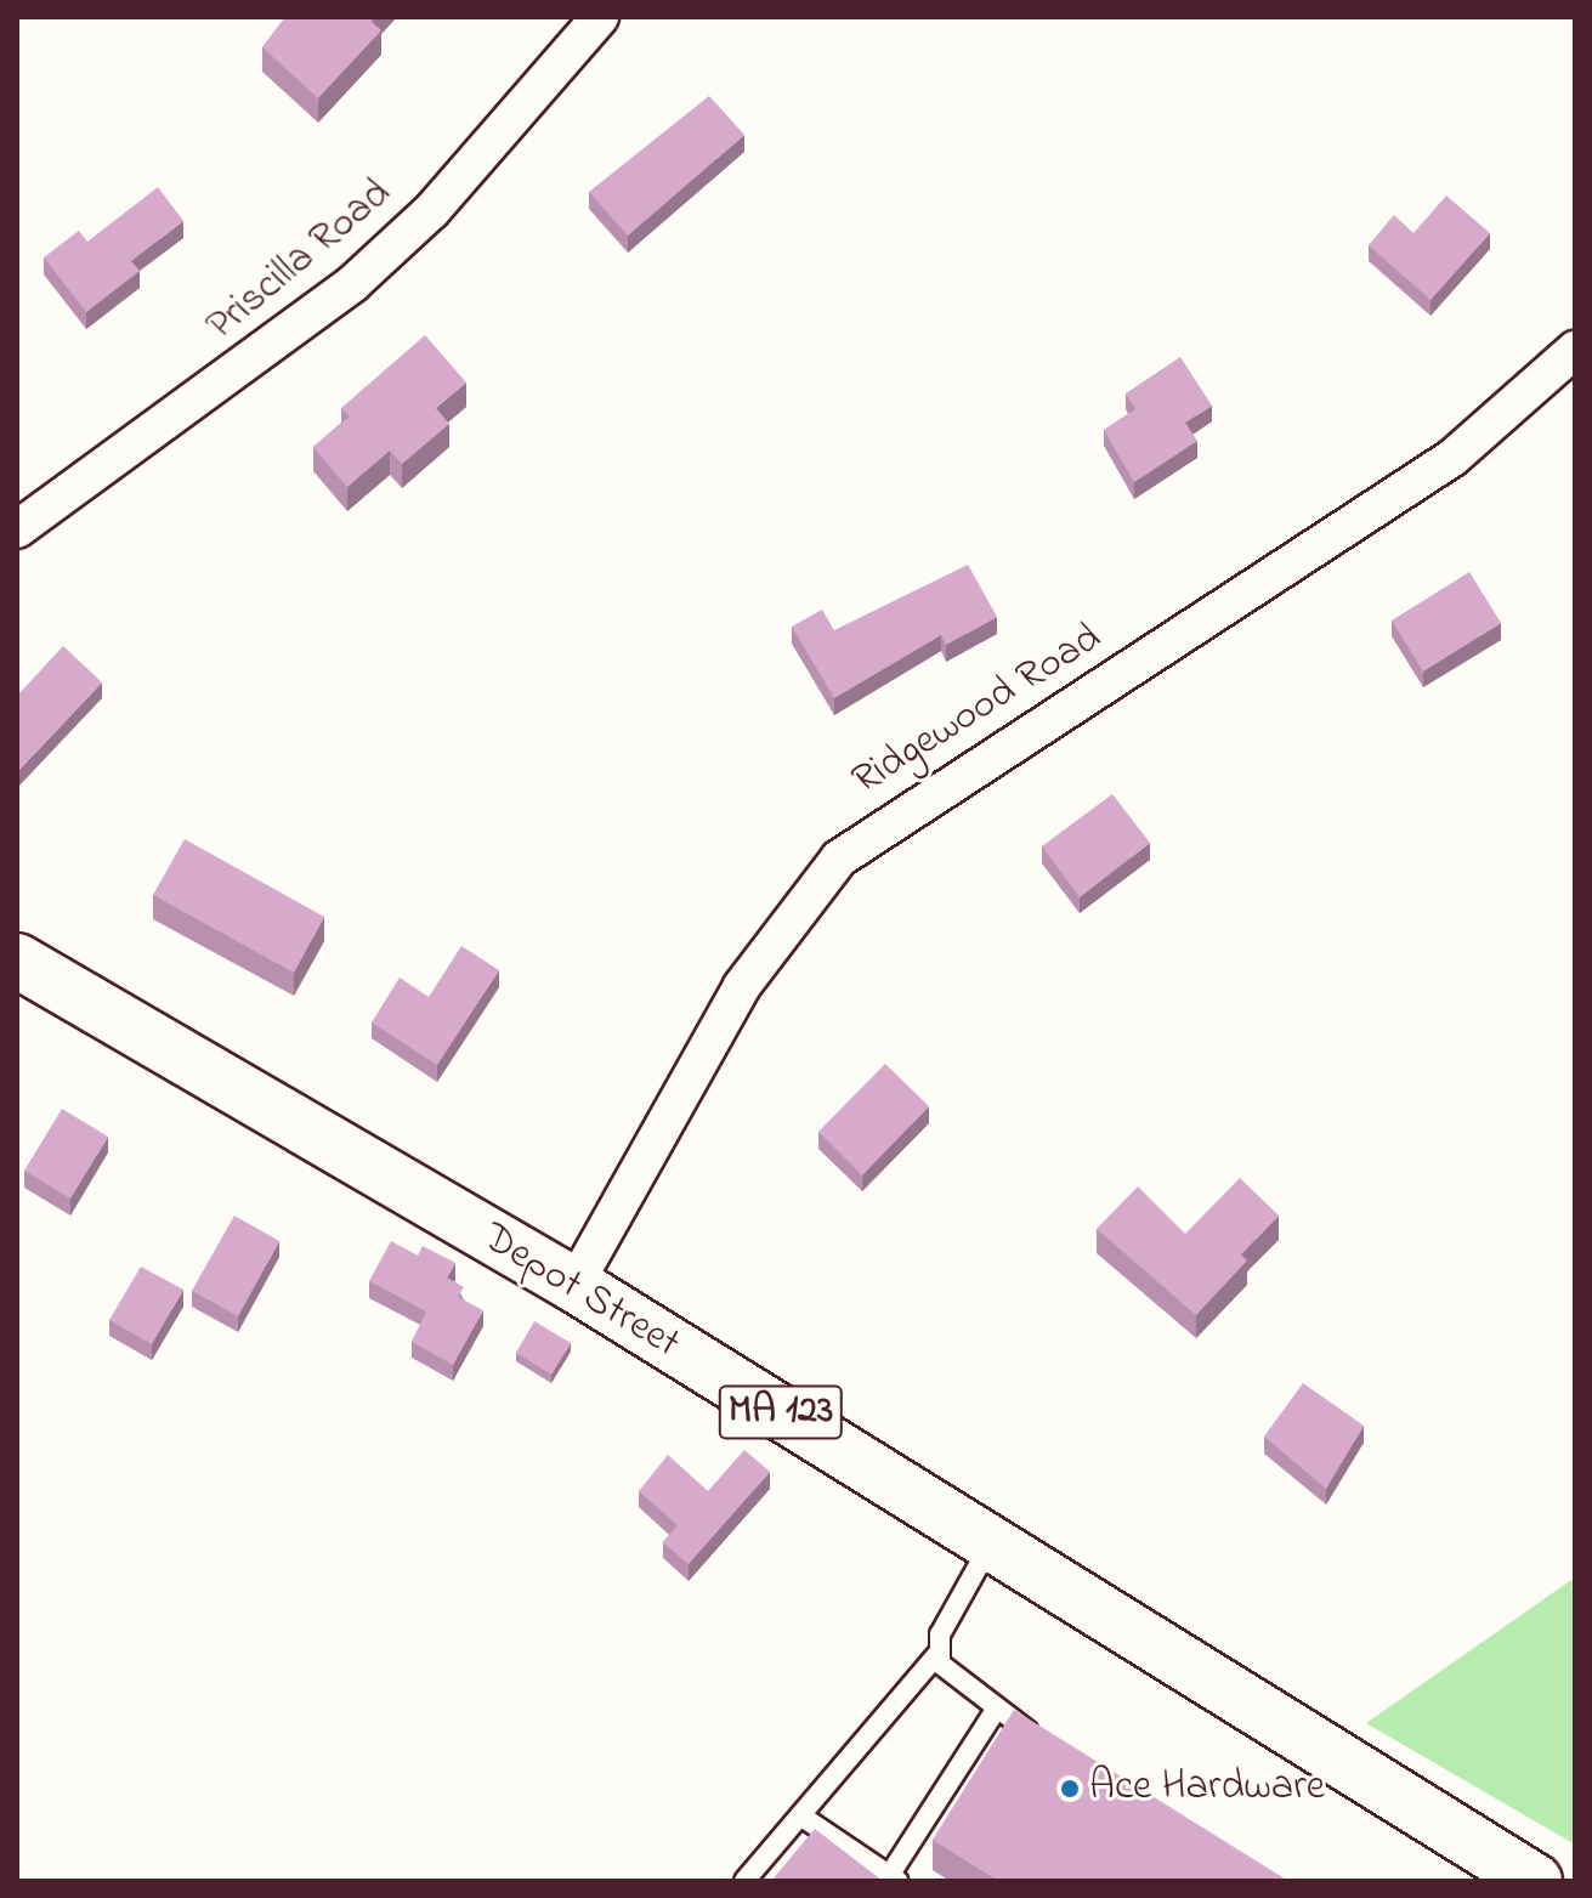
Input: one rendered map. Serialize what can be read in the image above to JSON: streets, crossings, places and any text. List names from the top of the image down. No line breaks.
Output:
{"streets":{"highway":["Depot Street","MA 123"],"street":["Priscilla Road","Ridgewood Road"]},"crossings":[["Ridgewood Road","Depot Street"]],"places":["Ace Hardware"]}
